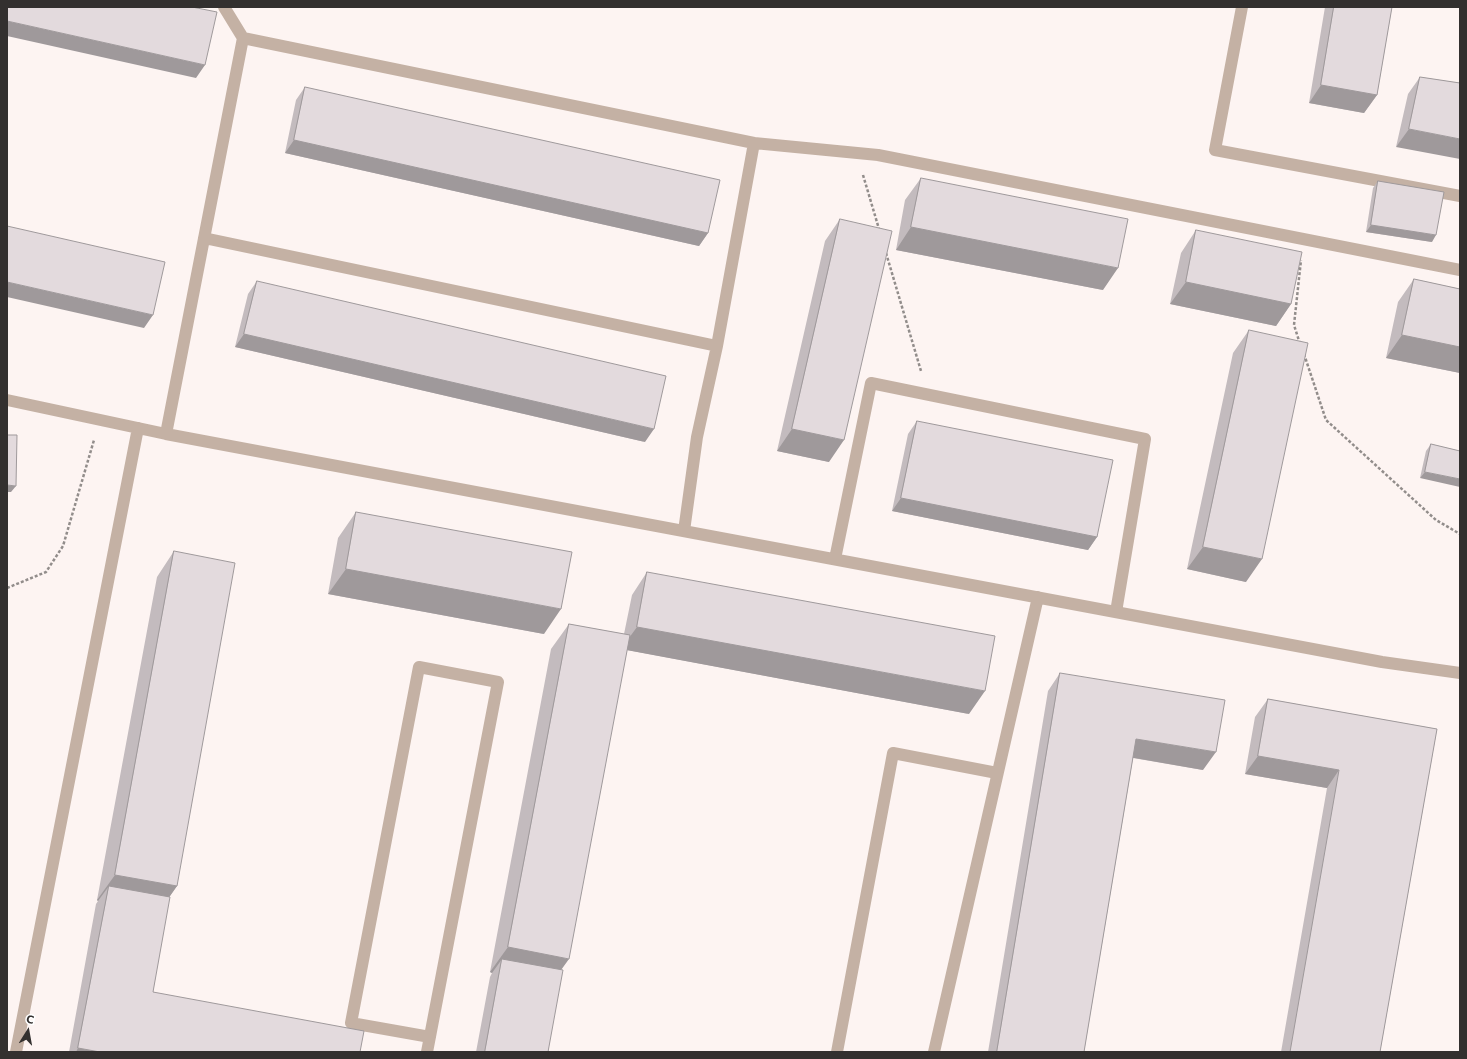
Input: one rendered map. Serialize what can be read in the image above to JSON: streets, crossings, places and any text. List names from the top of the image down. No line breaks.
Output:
{"north":"top"}
